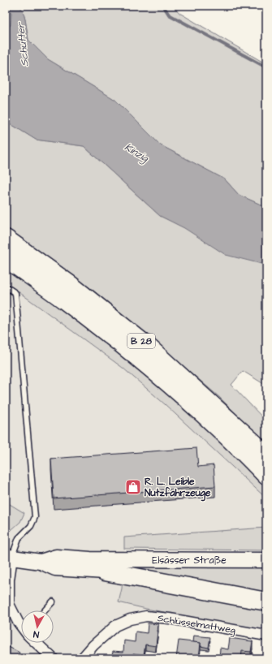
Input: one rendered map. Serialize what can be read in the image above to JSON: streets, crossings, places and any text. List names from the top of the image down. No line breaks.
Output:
{"streets":{"highway":["B 28"],"street":["Elsässer Straße","Schlüsselmattweg"]},"water":["Schutter","Kinzig"],"places":{"shop":["R. L. Leible Nutzfahrzeuge"]},"north":"bottom"}
